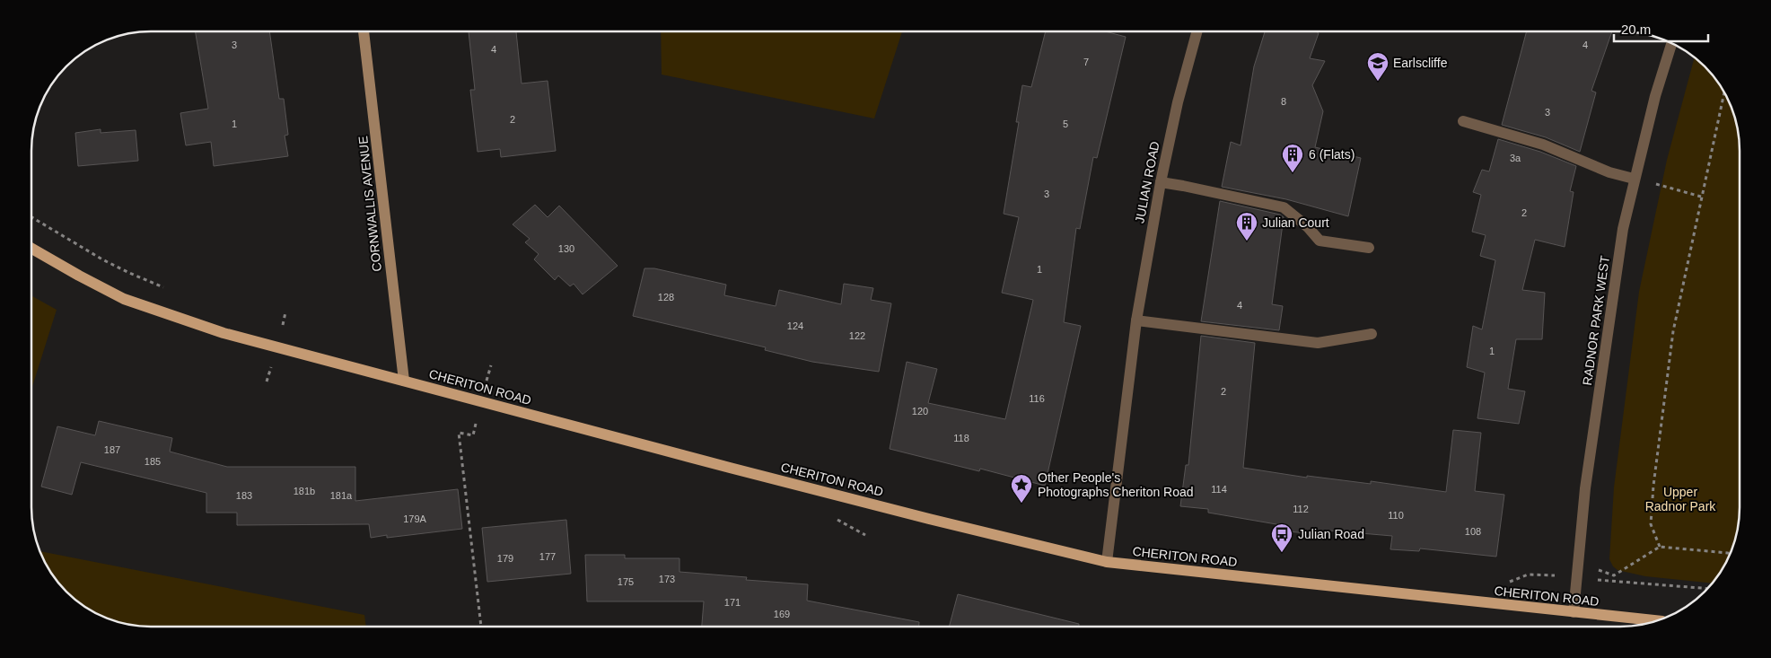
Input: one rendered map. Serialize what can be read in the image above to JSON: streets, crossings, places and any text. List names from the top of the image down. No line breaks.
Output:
{"streets":{"main road":["CHERITON ROAD"],"street":["JULIAN ROAD","CORNWALLIS AVENUE","RADNOR PARK WEST"]},"crossings":[["JULIAN ROAD","CHERITON ROAD"],["CORNWALLIS AVENUE","CHERITON ROAD"],["RADNOR PARK WEST","CHERITON ROAD"]],"parks":["Upper Radnor Park"],"places":{"school or university":["Earlscliffe"],"building":["6 (Flats)","Julian Court"],"place":["Other People's Photographs Cheriton Road"],"bus stop":["Julian Road"]},"house_numbers":["3","4","4","7","8","3","2","1","5","3a","3","2","130","1","128","4","124","122","1","2","116","120","118","187","185","114","181b","183","181a","112","110","179A","108","177","179","173","175","171","169"],"scale_bar":"20 m"}
